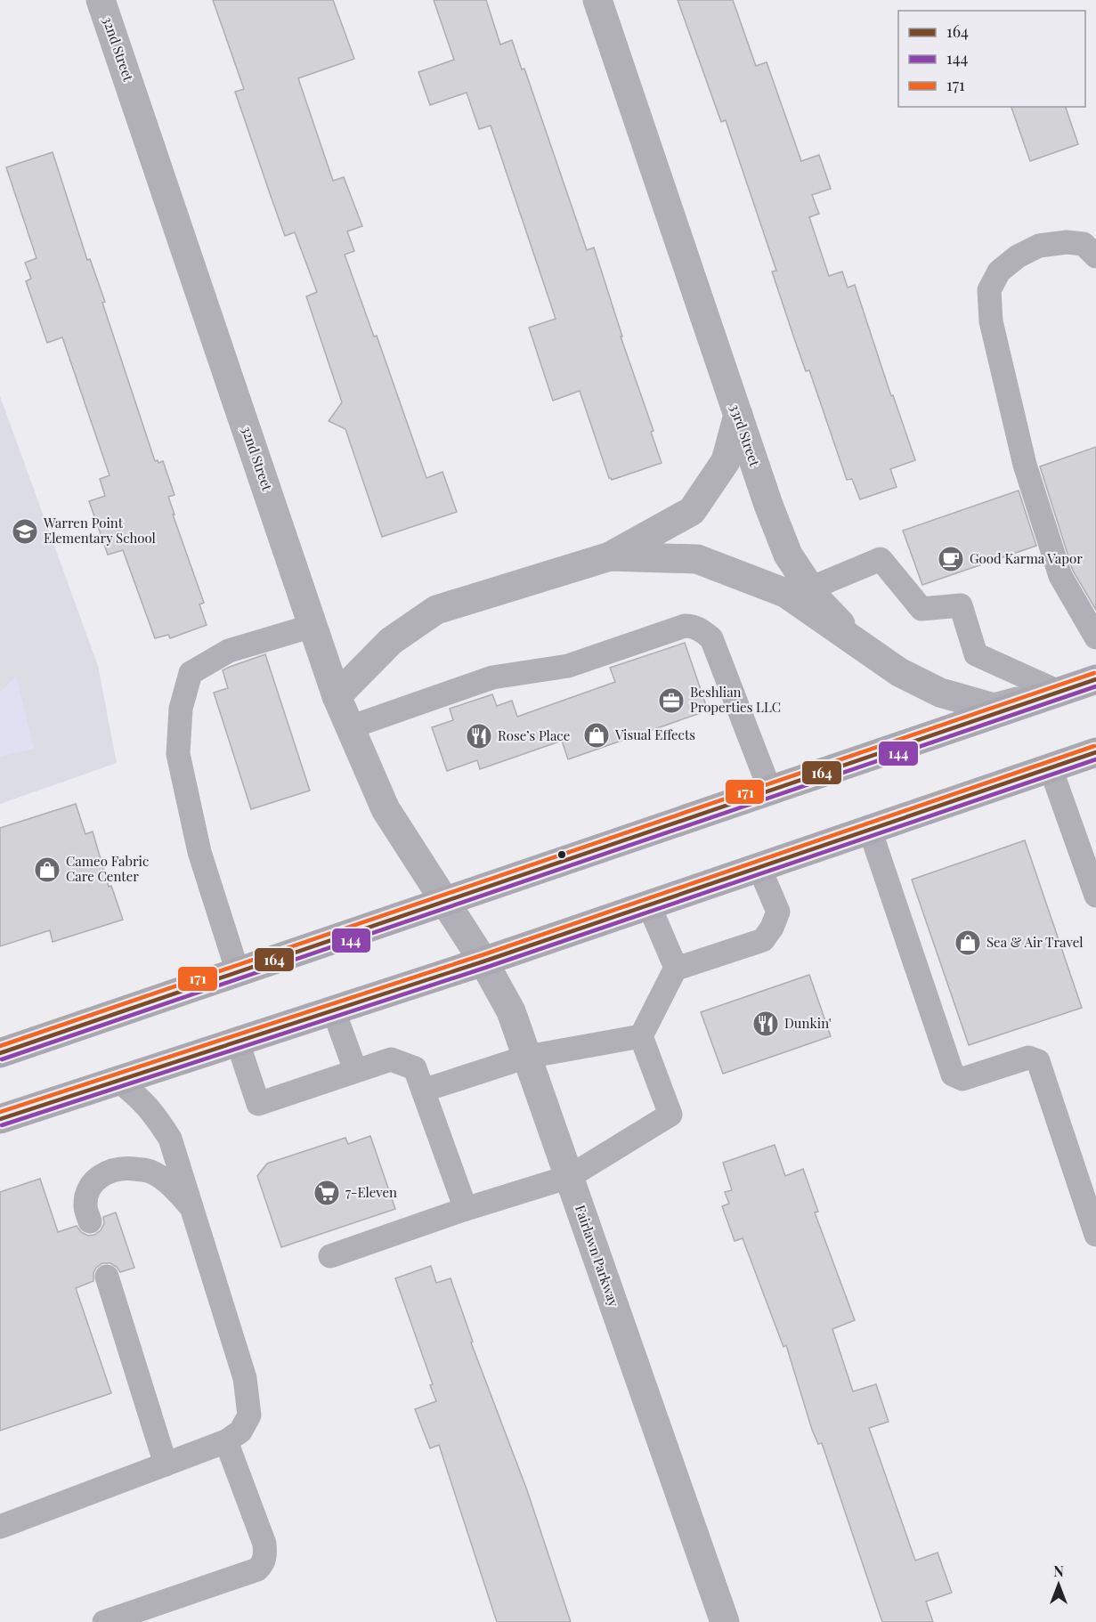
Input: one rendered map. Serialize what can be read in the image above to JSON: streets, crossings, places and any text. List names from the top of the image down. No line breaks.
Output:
{"streets":{"street":["32nd Street","33rd Street","Fairlawn Parkway"]},"crossings":[["32nd Street","Fairlawn Parkway"]],"places":{"school or university":["Warren Point Elementary School"],"cafe":["Good Karma Vapor"],"office":["Beshlian Properties LLC"],"shop":["Visual Effects","Cameo Fabric Care Center","Sea & Air Travel"],"restaurant":["Rose’s Place","Dunkin'"],"supermarket":["7-Eleven"]},"lines":["transit line 171","transit line 164","transit line 144"],"legend":["164","144","171"],"north":"top"}
